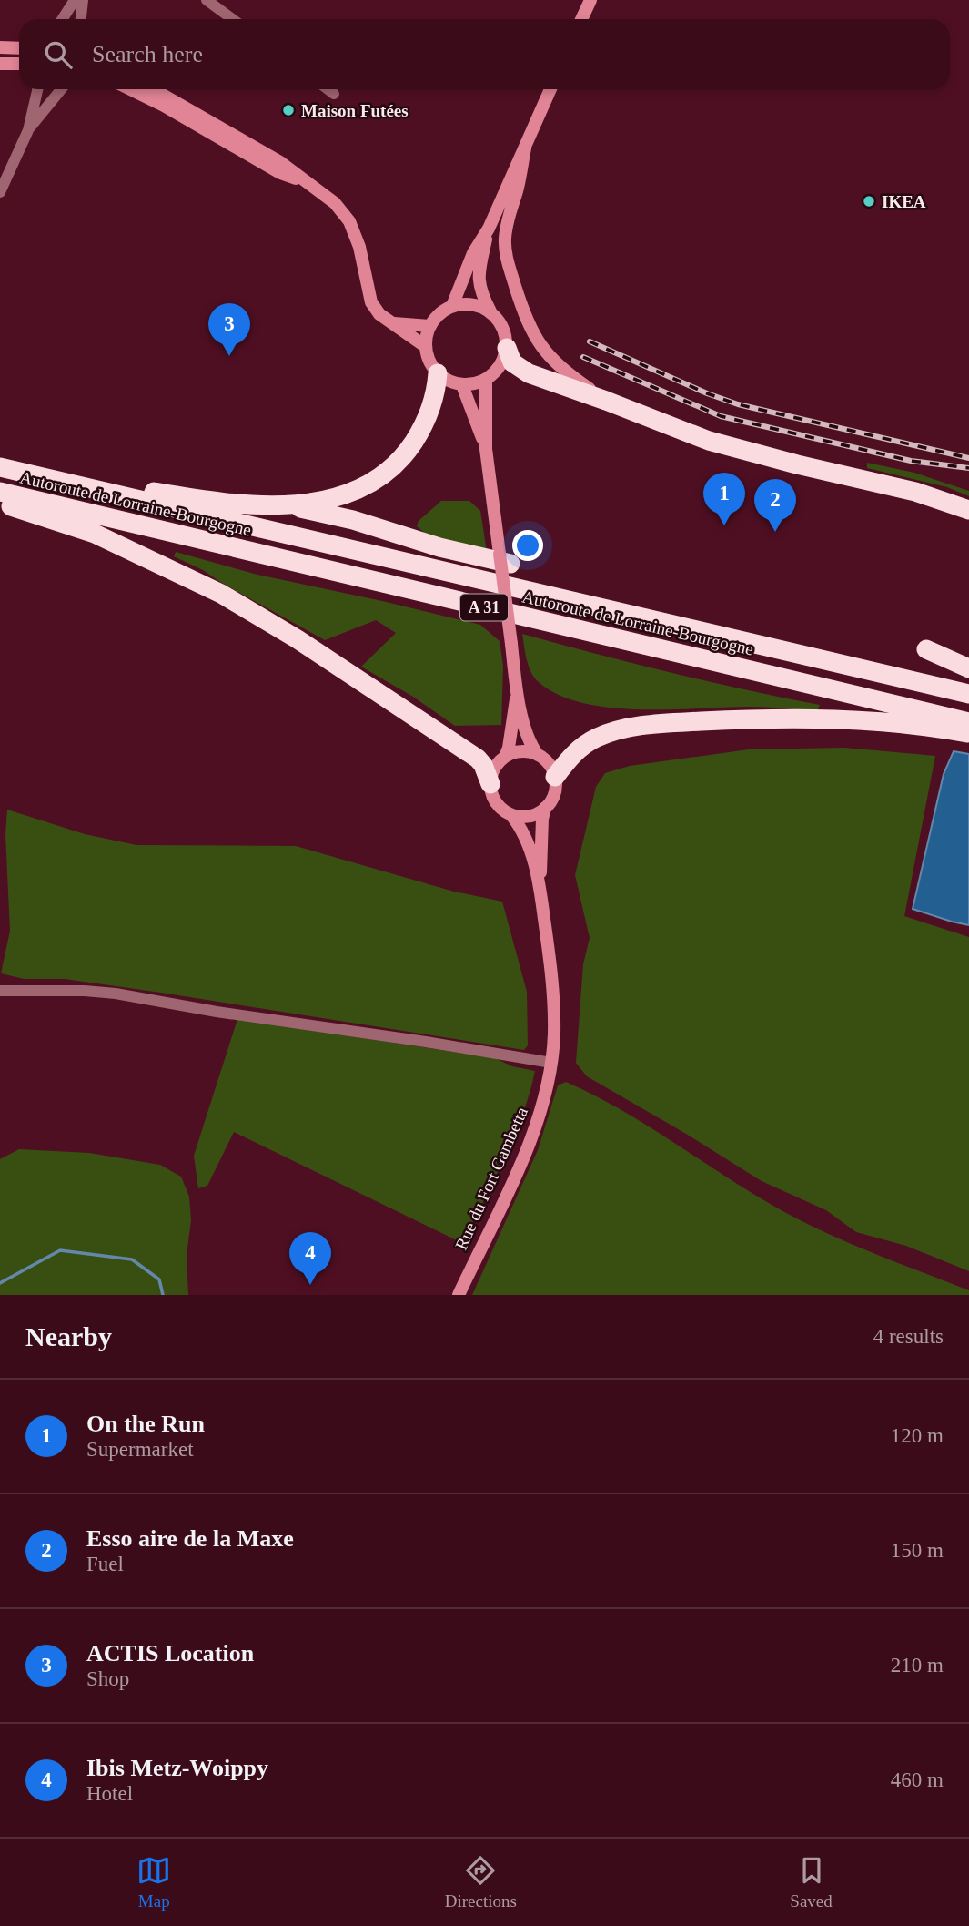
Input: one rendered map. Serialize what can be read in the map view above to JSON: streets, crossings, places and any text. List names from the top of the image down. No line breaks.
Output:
{"streets":{"highway":["Autoroute de Lorraine-Bourgogne","A 31"],"main road":["Rue du Fort Gambetta"]},"places":["Maison Futées","IKEA"],"page":{"search":"Search here","pins":["3","1","2","4"],"heading":["Nearby","4 results"],"list":[{"mark":"1","name":"On the Run","note":"Supermarket","value":"120 m"},{"mark":"2","name":"Esso aire de la Maxe","note":"Fuel","value":"150 m"},{"mark":"3","name":"ACTIS Location","note":"Shop","value":"210 m"},{"mark":"4","name":"Ibis Metz-Woippy","note":"Hotel","value":"460 m"}],"nav":["Map","Directions","Saved"]}}
